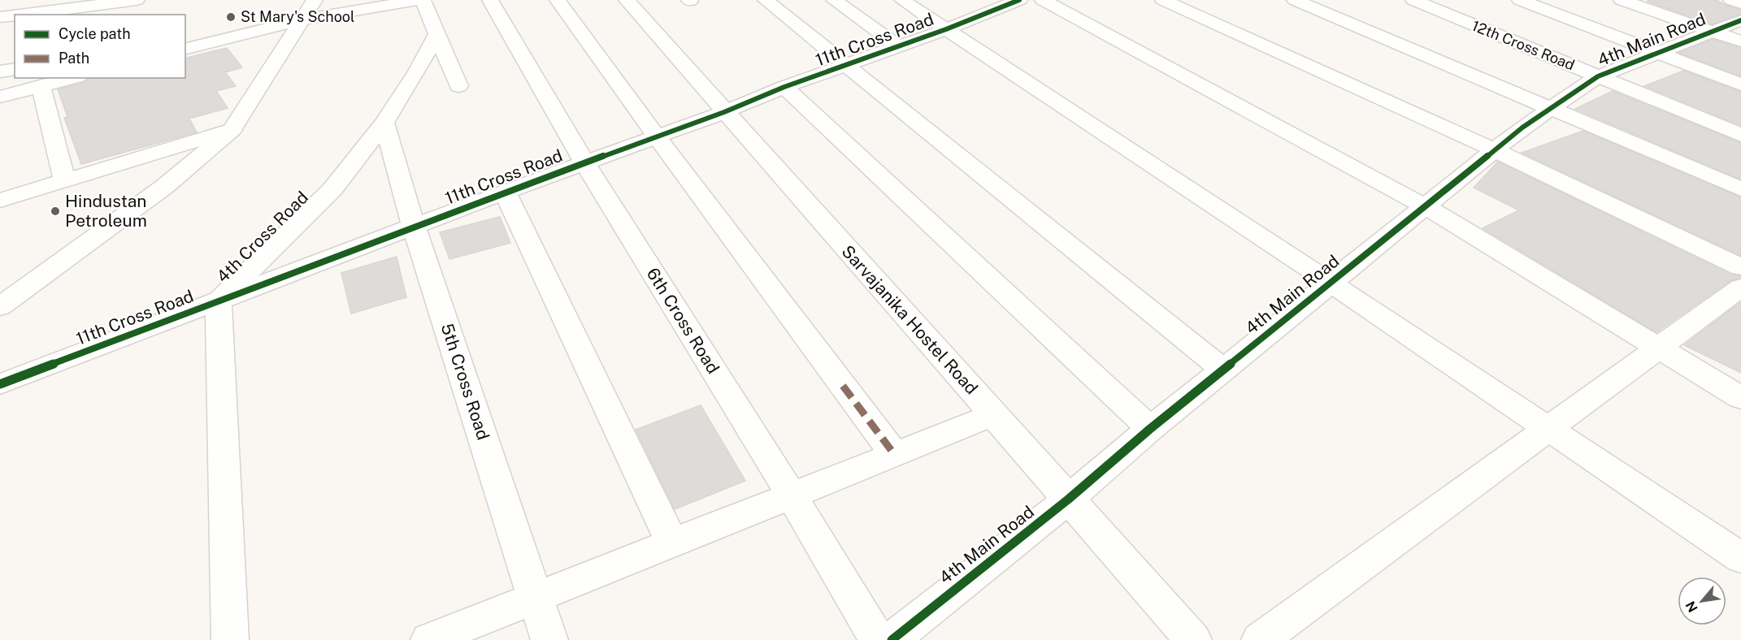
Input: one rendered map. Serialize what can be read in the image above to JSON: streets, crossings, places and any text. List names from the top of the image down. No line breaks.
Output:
{"streets":{"street":["11th Cross Road","4th Main Road","12th Cross Road","4th Cross Road","Sarvajanika Hostel Road","6th Cross Road","5th Cross Road"]},"crossings":[["11th Cross Road","4th Cross Road"],["11th Cross Road","Sarvajanika Hostel Road"],["11th Cross Road","6th Cross Road"],["11th Cross Road","5th Cross Road"],["4th Main Road","12th Cross Road"],["4th Main Road","Sarvajanika Hostel Road"],["4th Cross Road","5th Cross Road"]],"places":["St Mary's School","Hindustan Petroleum"],"legend":["Cycle path","Path"],"north":"bottom left"}
